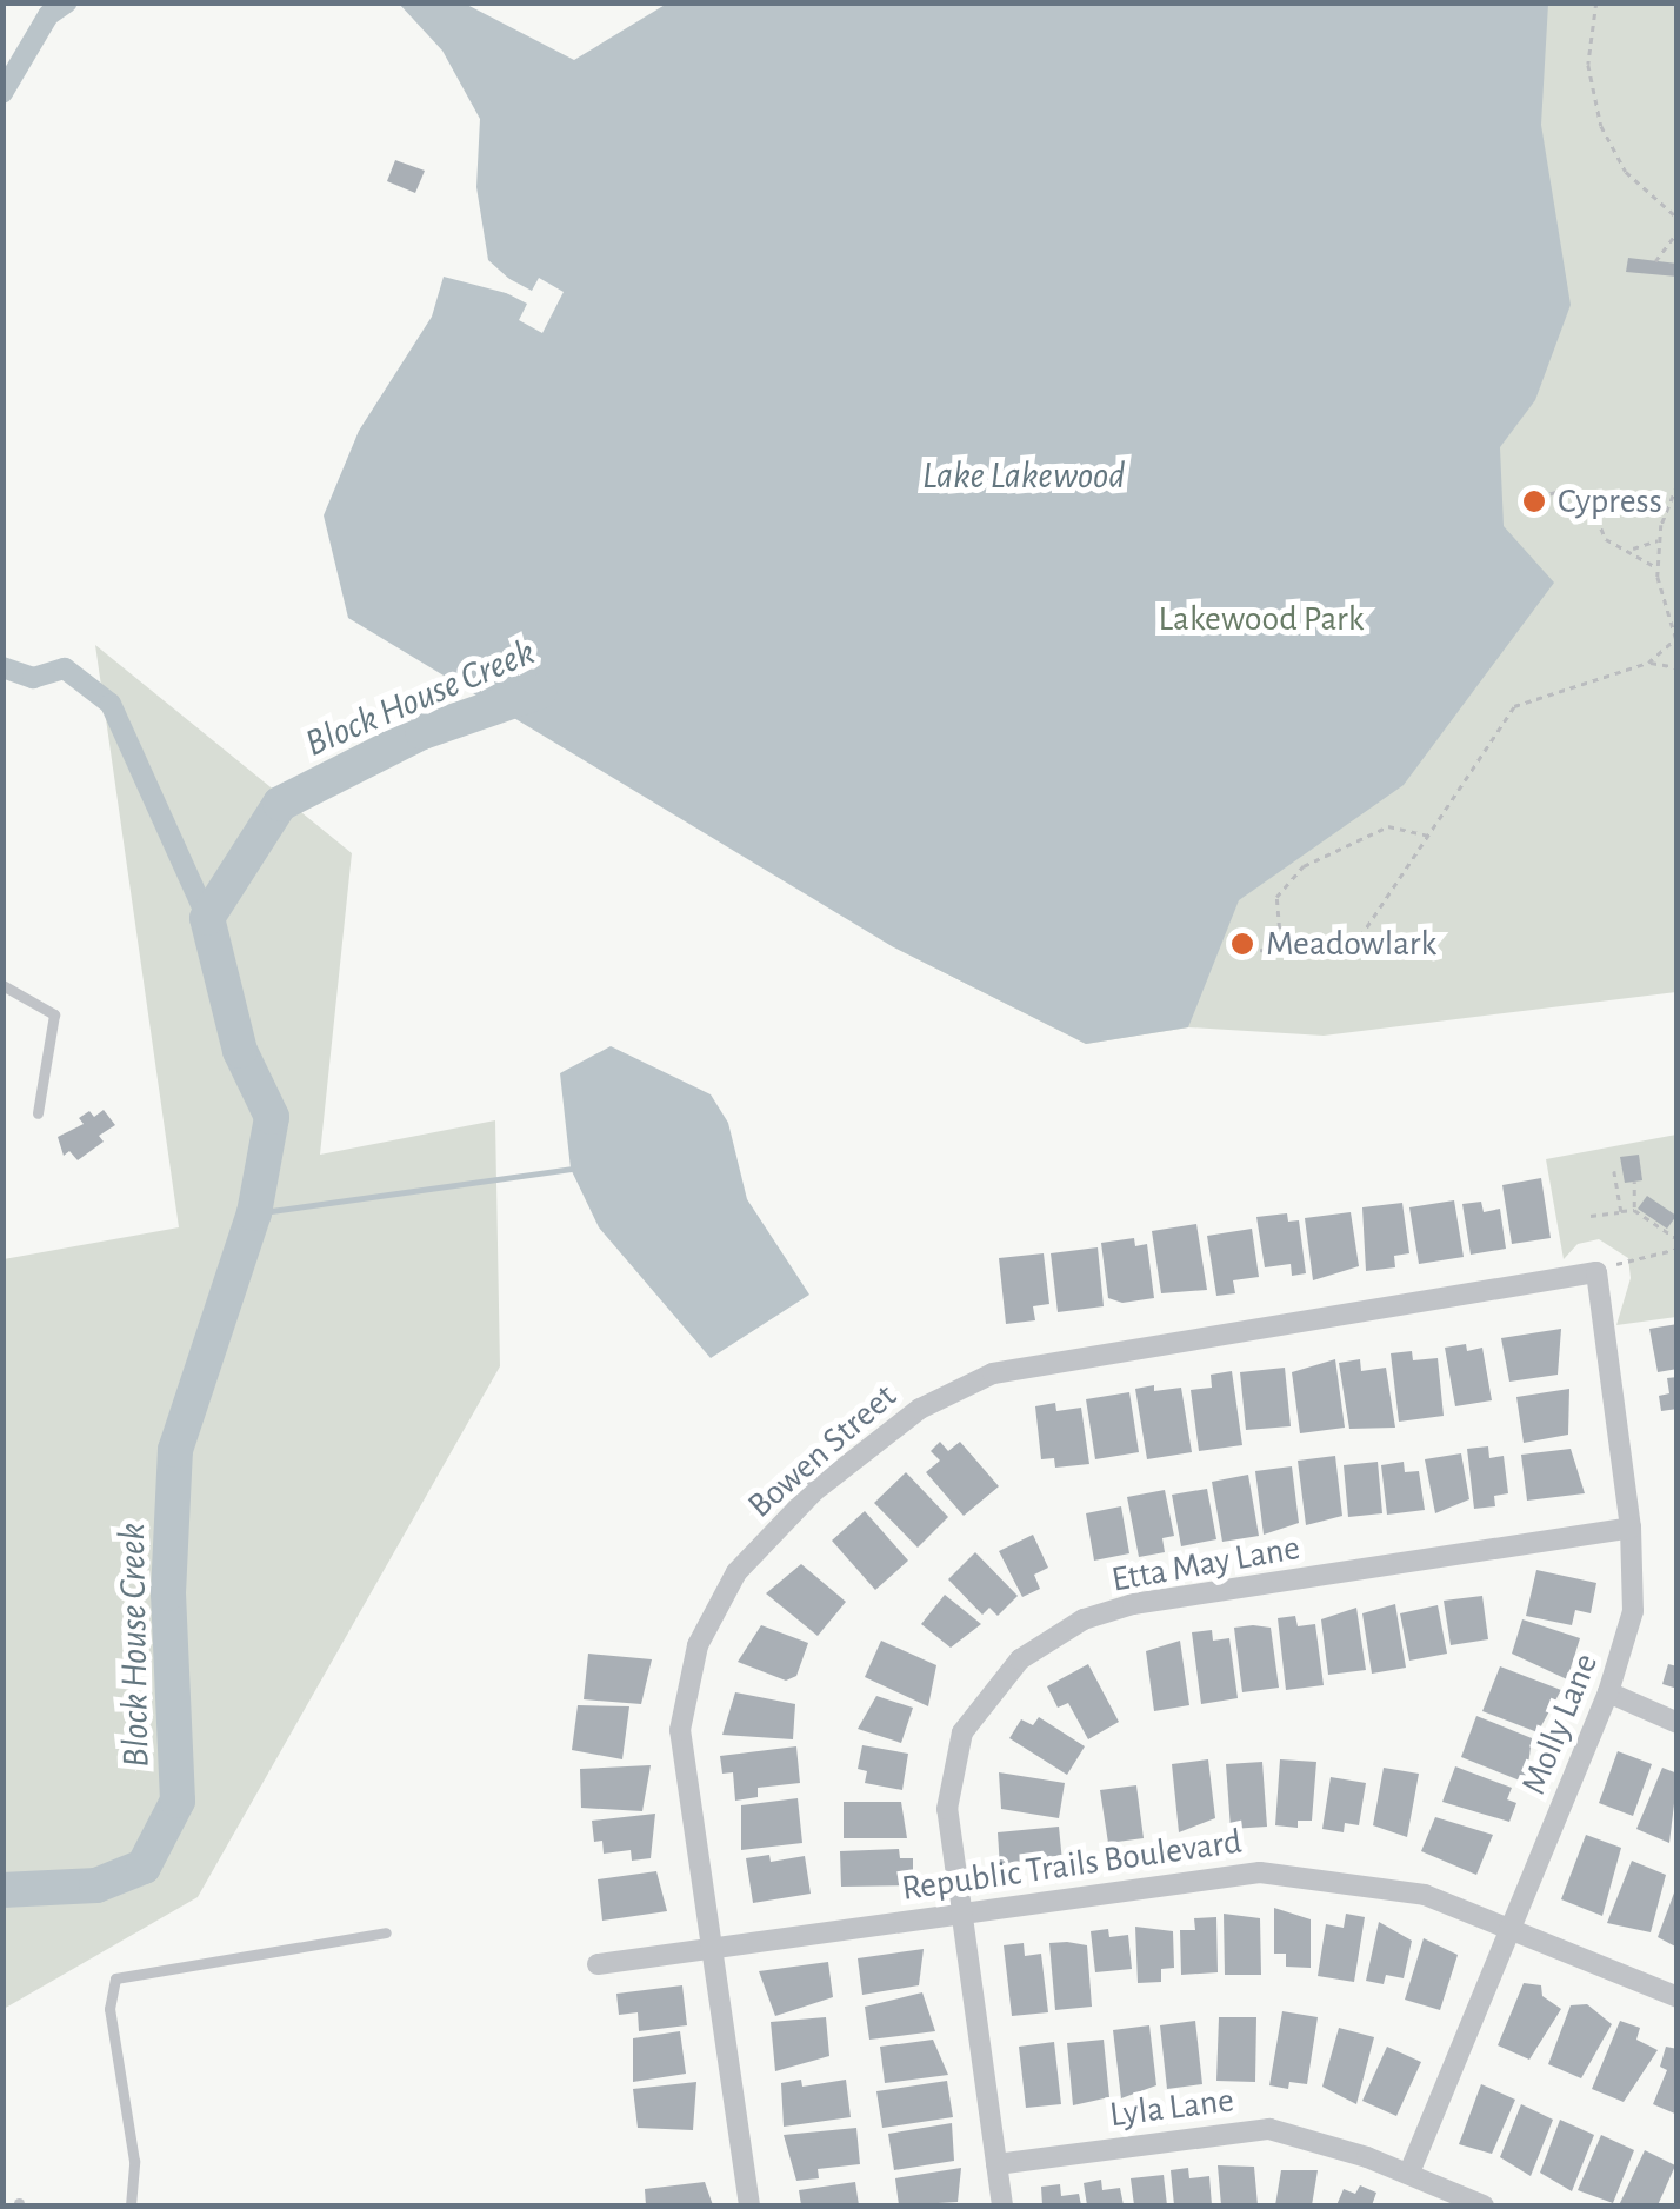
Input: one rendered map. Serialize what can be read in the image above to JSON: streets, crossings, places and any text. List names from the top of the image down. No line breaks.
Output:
{"streets":{"street":["Bowen Street","Etta May Lane","Molly Lane","Republic Trails Boulevard","Lyla Lane"]},"crossings":[["Bowen Street","Molly Lane"],["Bowen Street","Republic Trails Boulevard"],["Etta May Lane","Molly Lane"],["Etta May Lane","Republic Trails Boulevard"],["Etta May Lane","Lyla Lane"],["Molly Lane","Republic Trails Boulevard"],["Molly Lane","Lyla Lane"]],"water":["Lake Lakewood","Block House Creek"],"parks":["Lakewood Park"],"places":["Cypress","Meadowlark"]}
